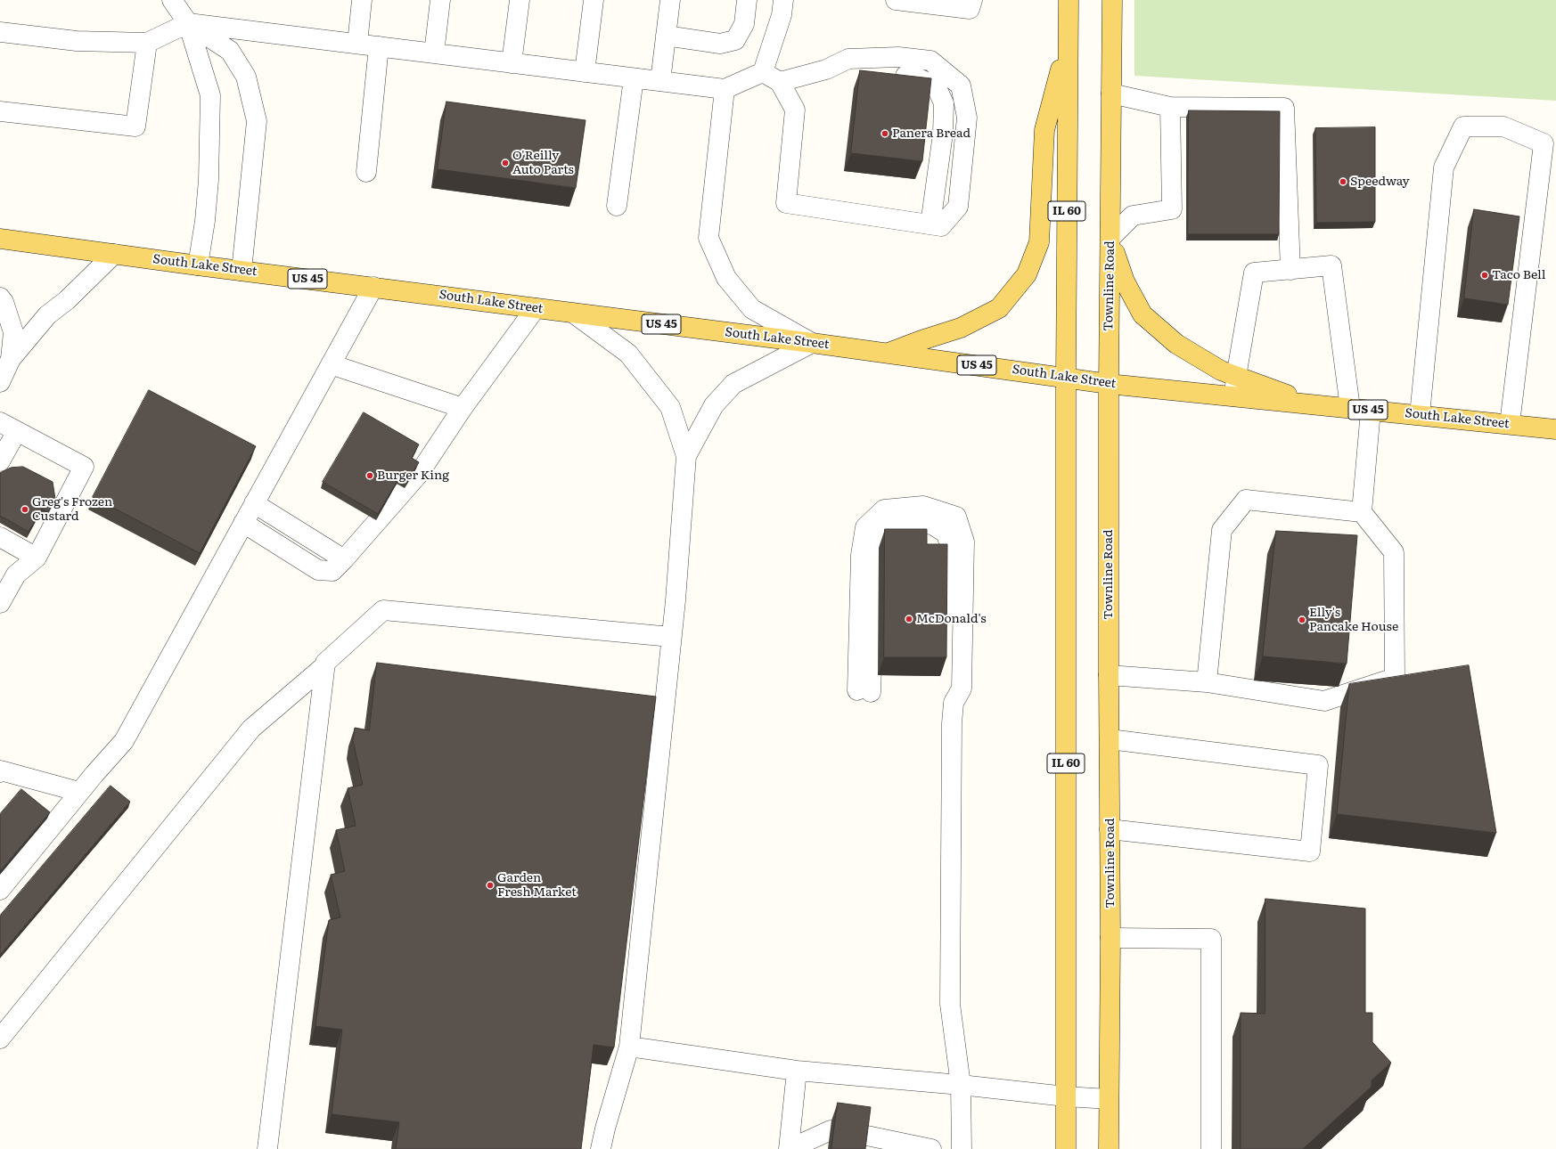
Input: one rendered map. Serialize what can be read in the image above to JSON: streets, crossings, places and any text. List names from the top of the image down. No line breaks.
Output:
{"streets":{"main road":["IL 60","South Lake Street","US 45","Townline Road"]},"crossings":[["IL 60","South Lake Street"],["South Lake Street","Townline Road"]],"places":["Panera Bread","O'Reilly Auto Parts","Speedway","Taco Bell","Burger King","Greg's Frozen Custard","McDonald's","Elly's Pancake House","Garden Fresh Market"]}
